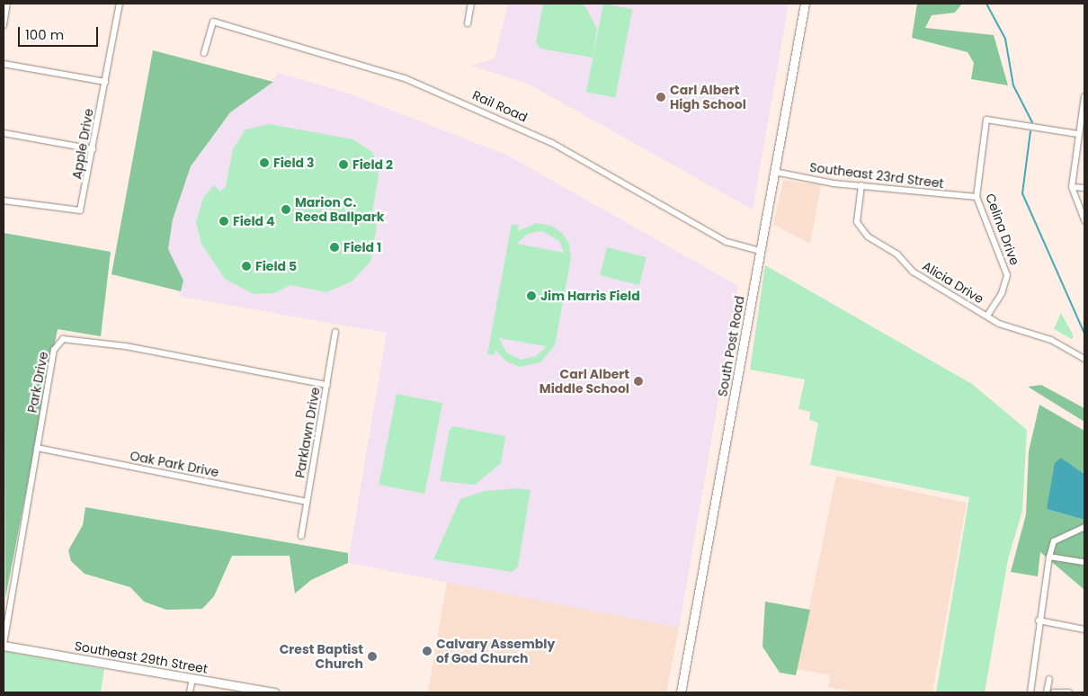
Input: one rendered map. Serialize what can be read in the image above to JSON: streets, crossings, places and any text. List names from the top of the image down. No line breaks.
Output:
{"streets":{"main road":["South Post Road","Southeast 29th Street"],"street":["Rail Road","Apple Drive","Southeast 23rd Street","Celina Drive","Alicia Drive","Park Drive","Parklawn Drive","Oak Park Drive"]},"crossings":[["Rail Road","South Post Road"],["Southeast 23rd Street","Celina Drive"],["Southeast 23rd Street","Alicia Drive"],["Southeast 23rd Street","South Post Road"],["Celina Drive","Alicia Drive"],["Park Drive","Parklawn Drive"],["Park Drive","Oak Park Drive"],["Park Drive","Southeast 29th Street"],["Parklawn Drive","Oak Park Drive"]],"places":["Carl Albert High School","Field 3","Field 2","Marion C. Reed Ballpark","Field 4","Field 1","Field 5","Jim Harris Field","Carl Albert Middle School","Calvary Assembly of God Church","Crest Baptist Church"],"scale_bar":"100 m"}
